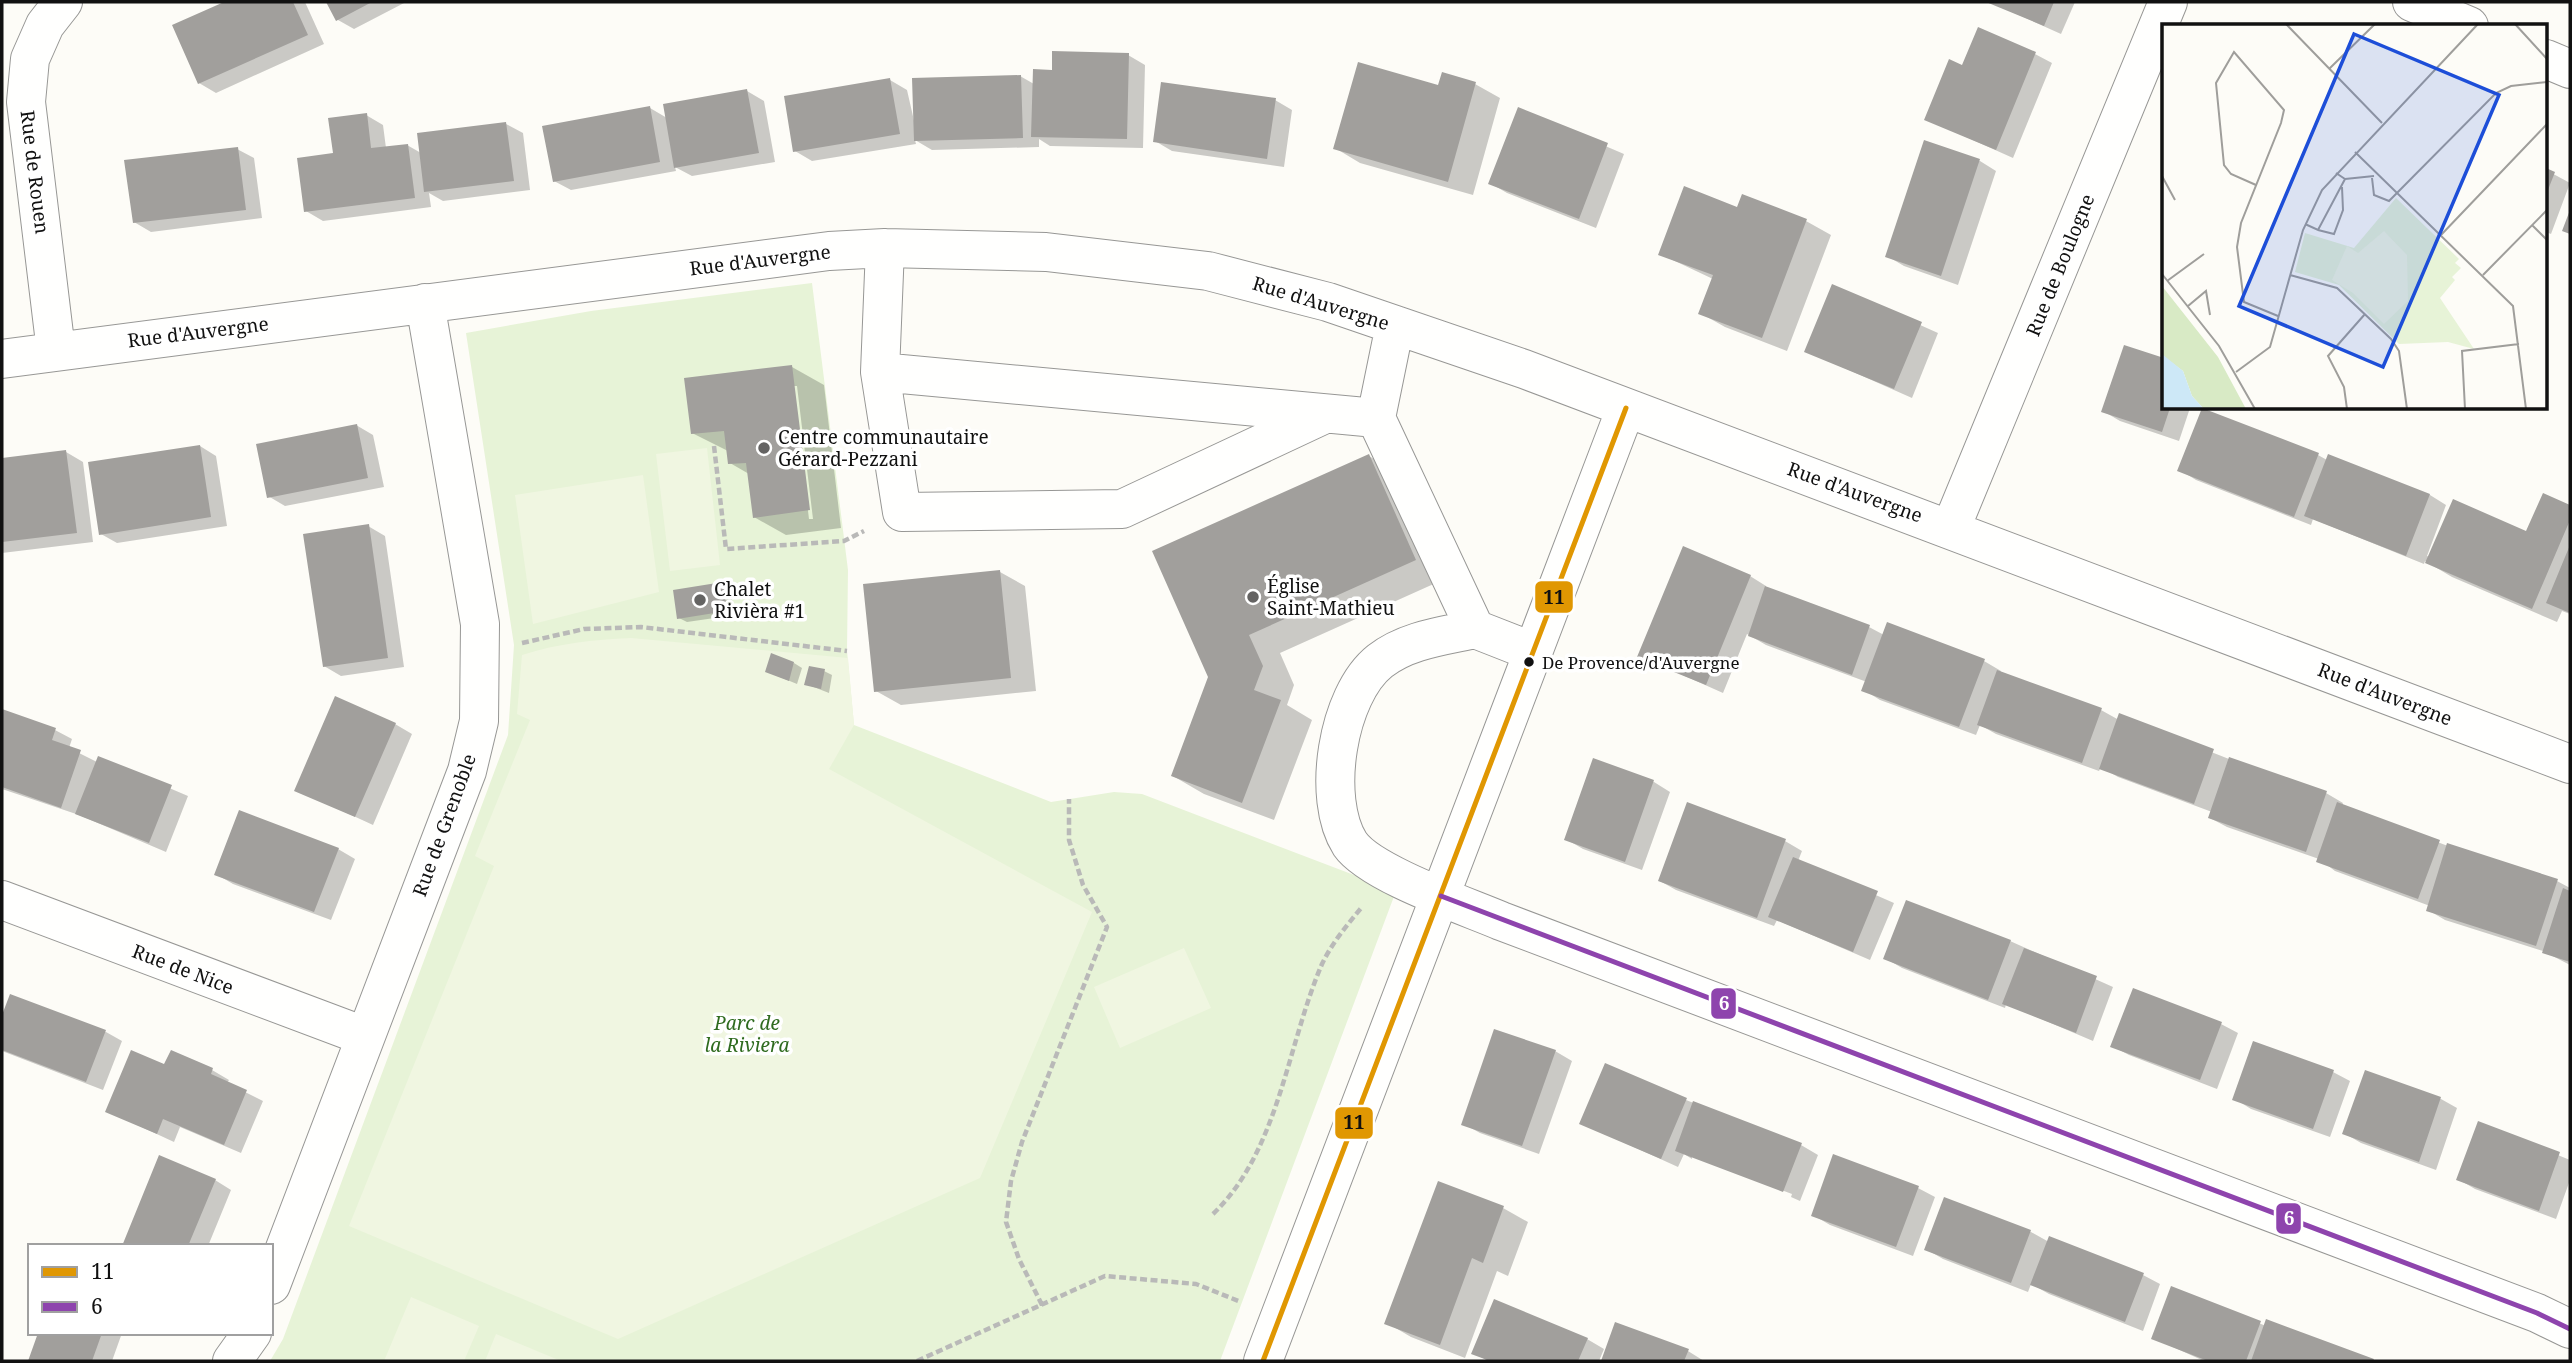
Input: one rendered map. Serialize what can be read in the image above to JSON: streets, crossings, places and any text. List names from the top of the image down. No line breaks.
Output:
{"streets":{"street":["Rue de Rouen","Rue d'Auvergne","Rue de Boulogne","Rue de Grenoble","Rue de Nice"]},"crossings":[["Rue de Rouen","Rue d'Auvergne"],["Rue d'Auvergne","Rue de Boulogne"],["Rue d'Auvergne","Rue de Grenoble"],["Rue de Grenoble","Rue de Nice"]],"parks":["Parc de la Riviera"],"places":["Centre communautaire Gérard-Pezzani","Église Saint-Mathieu","Chalet Rivièra #1","De Provence/d'Auvergne"],"lines":["transit line 11","transit line 6"],"legend":["11","6"]}
